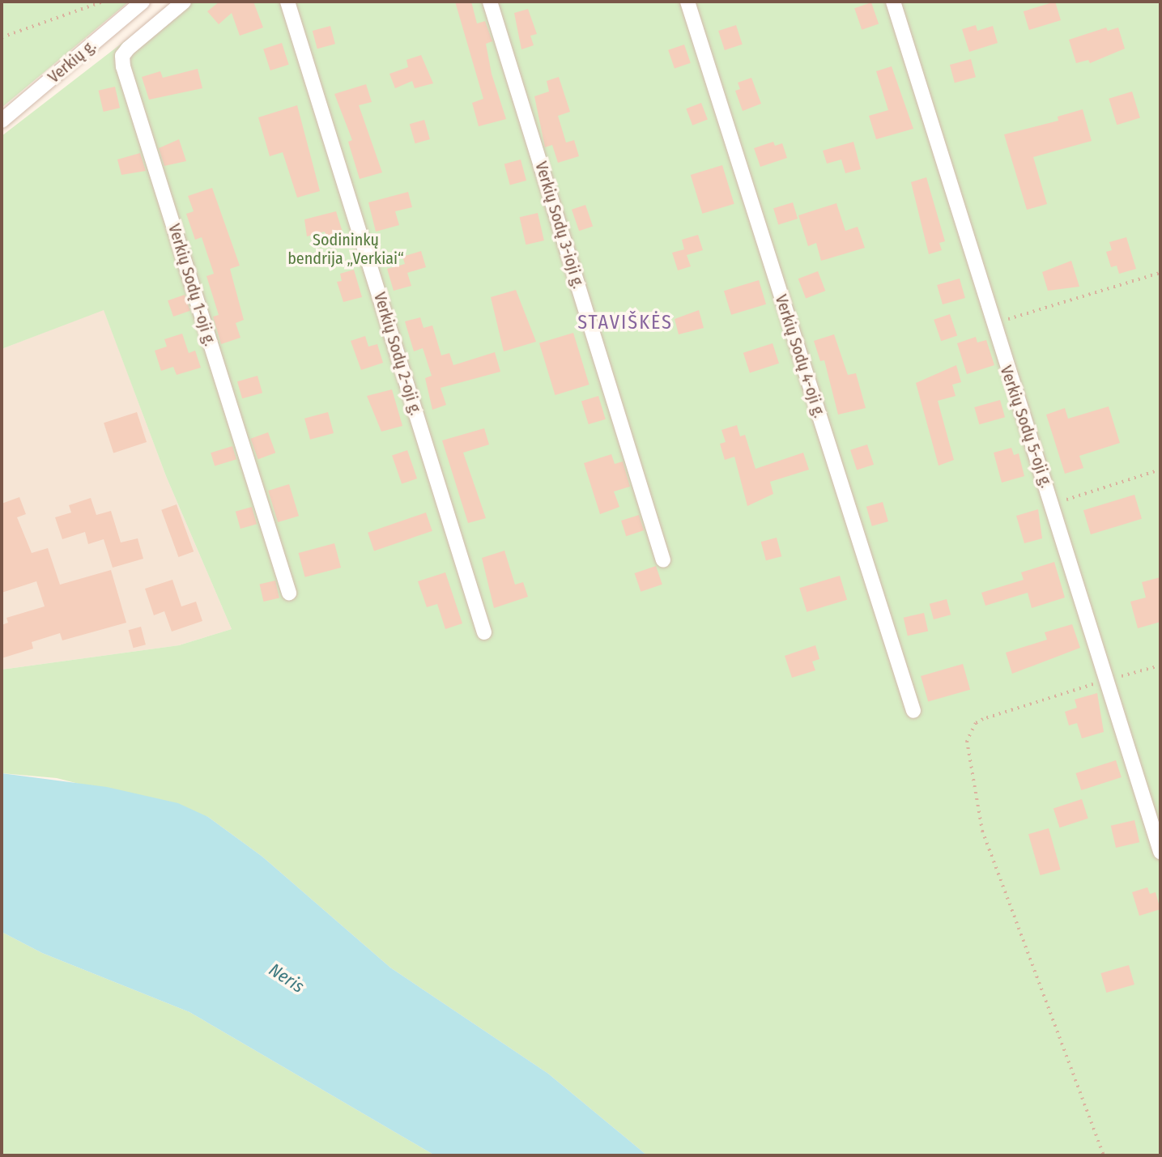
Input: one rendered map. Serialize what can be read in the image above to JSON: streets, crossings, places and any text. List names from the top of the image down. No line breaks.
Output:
{"streets":{"street":["Verkių g.","Verkių Sodų 3-ioji g.","Verkių Sodų 1-oji g.","Verkių Sodų 2-oji g.","Verkių Sodų 4-oji g.","Verkių Sodų 5-oji g."]},"districts":["STAVIŠKĖS"],"water":["Neris"],"parks":["Sodininkų bendrija „Verkiai“"]}
